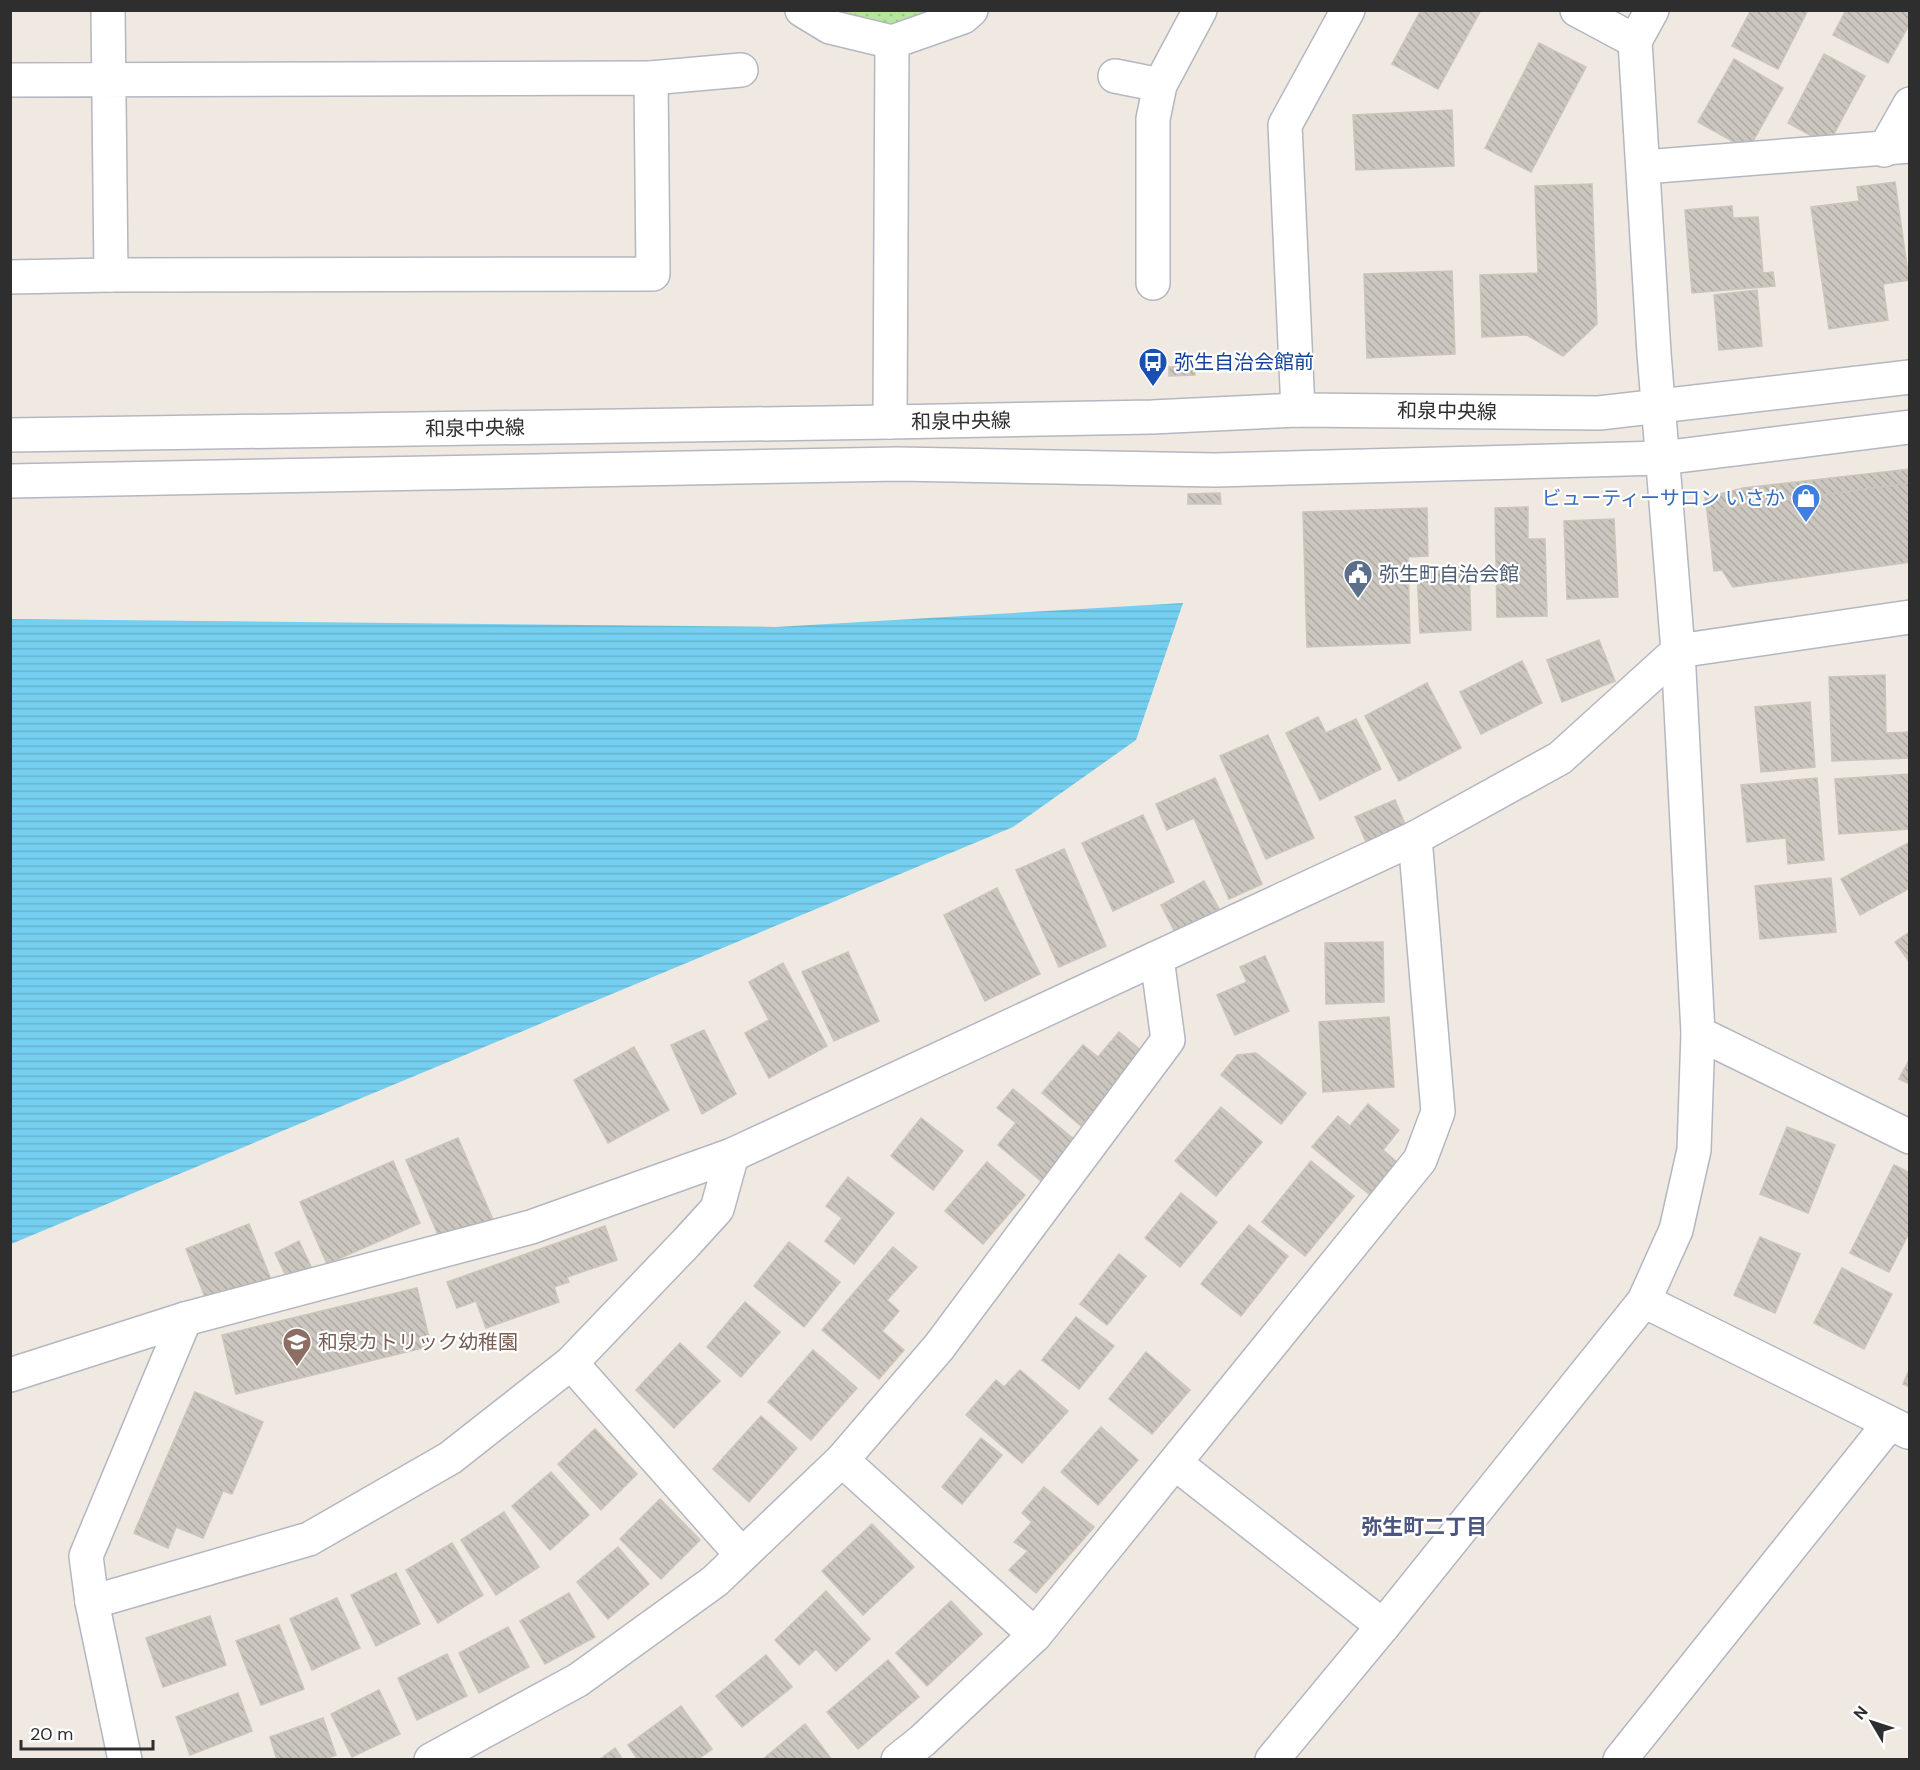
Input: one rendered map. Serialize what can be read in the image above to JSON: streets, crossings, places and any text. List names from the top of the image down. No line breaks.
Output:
{"streets":{"street":["和泉中央線"]},"districts":["弥生町二丁目"],"places":{"bus stop":["弥生自治会館前"],"shop":["ビューティーサロン いさか"],"public building":["弥生町自治会館"],"school or university":["和泉カトリック幼稚園"]},"scale_bar":"20 m","north":"top left"}
